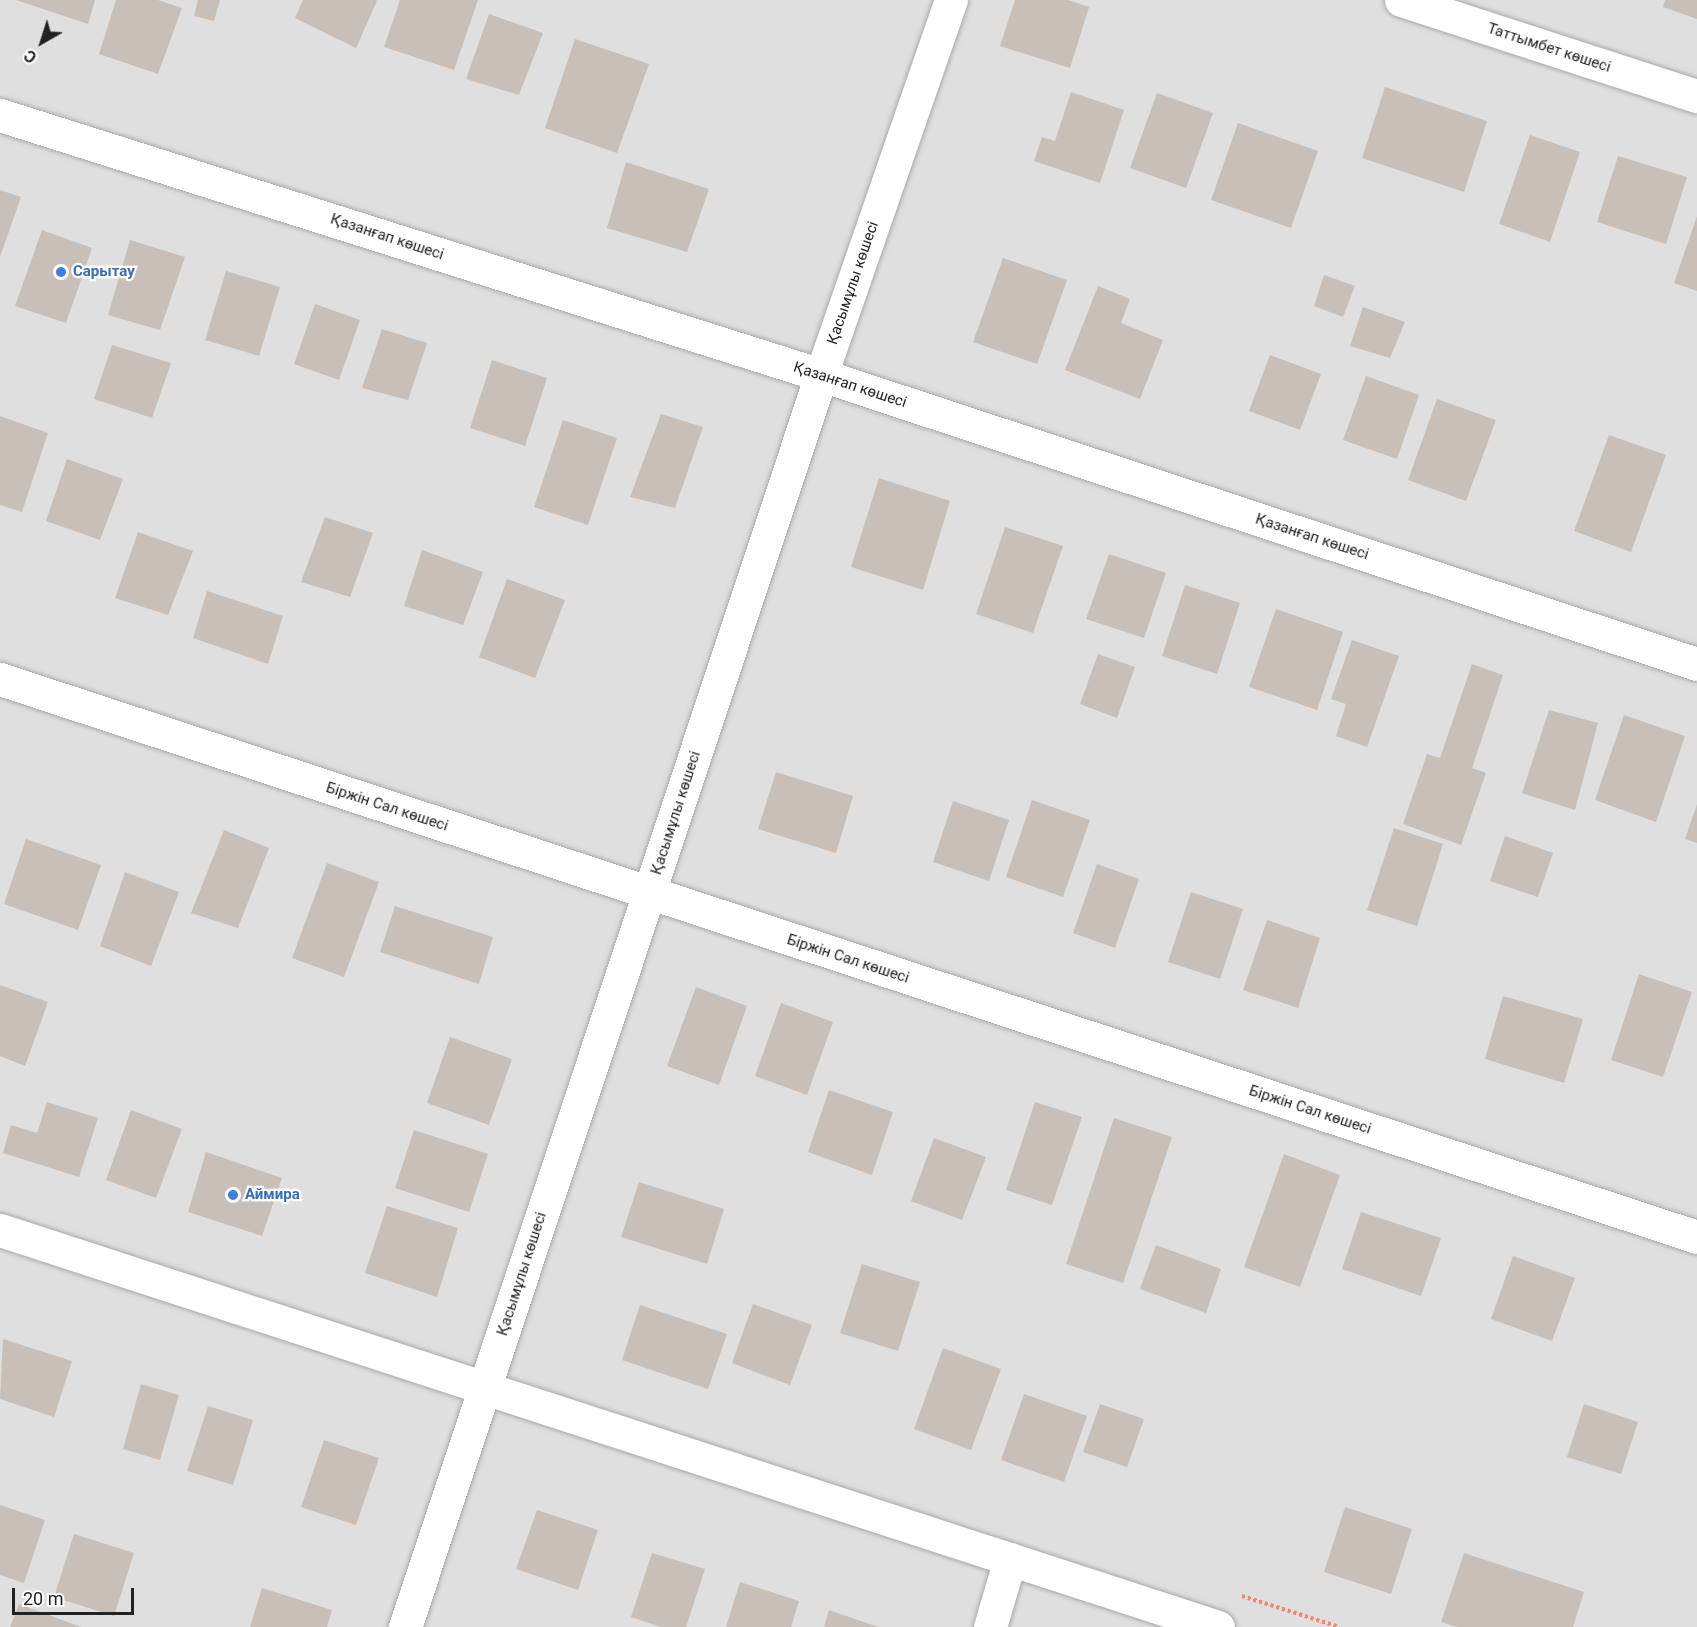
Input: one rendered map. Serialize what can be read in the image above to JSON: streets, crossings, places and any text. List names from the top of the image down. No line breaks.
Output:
{"streets":{"street":["Таттымбет көшесі","Қазанғап көшесі","Қасымұлы көшесі","Біржін Сал көшесі"]},"crossings":[["Қазанғап көшесі","Қасымұлы көшесі"],["Қасымұлы көшесі","Біржін Сал көшесі"]],"places":["Сарытау","Аймира"],"scale_bar":"20 m","north":"bottom left"}
